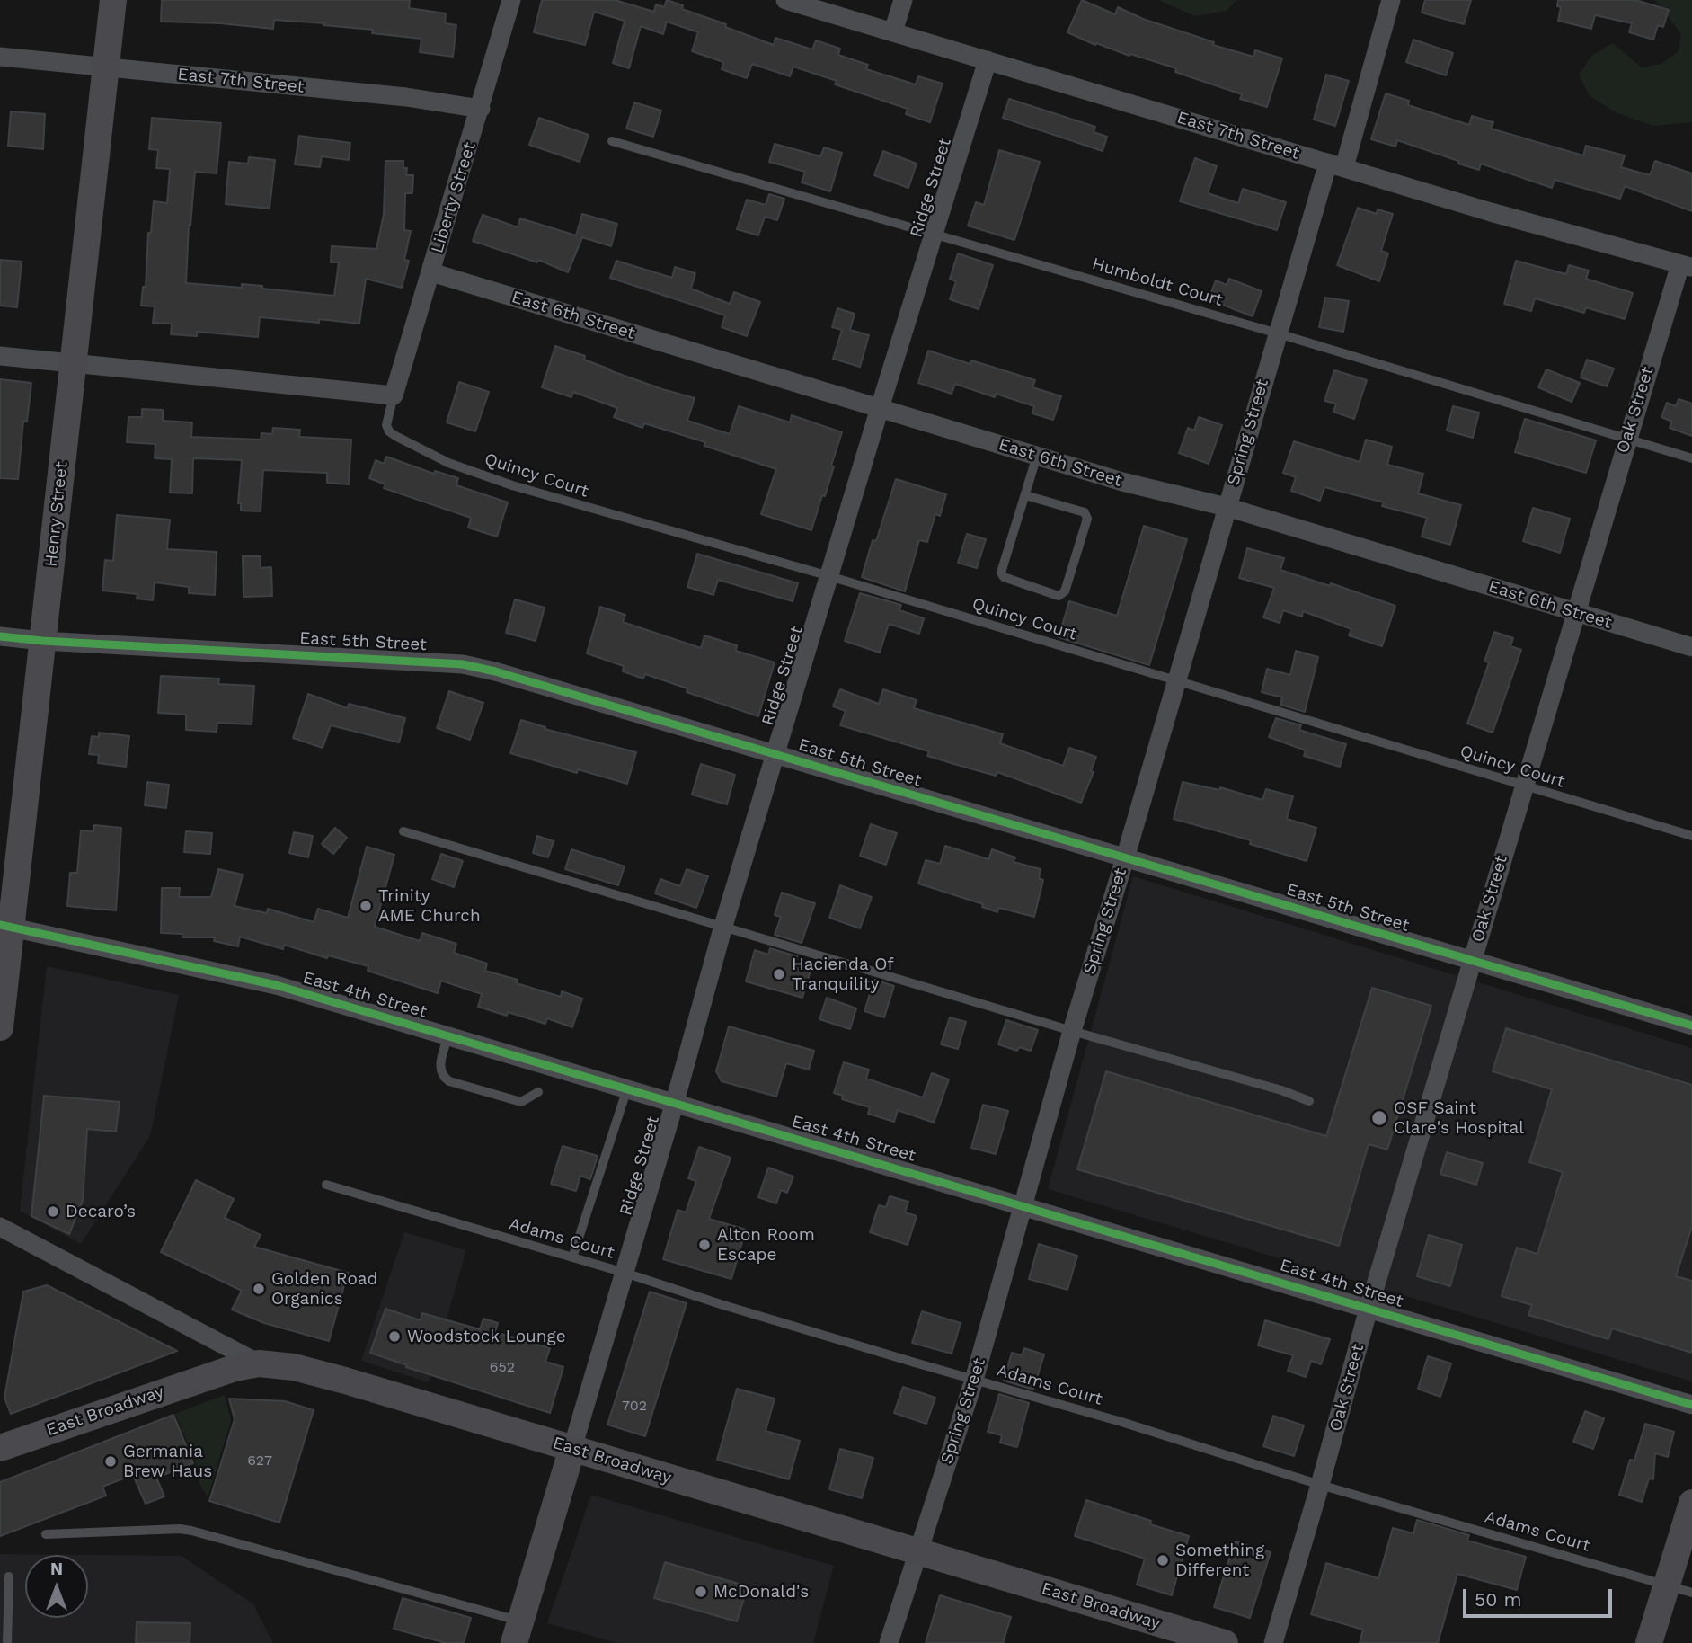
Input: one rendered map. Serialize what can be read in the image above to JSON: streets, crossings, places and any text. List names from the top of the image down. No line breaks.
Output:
{"streets":{"street":["East 7th Street","Ridge Street","Liberty Street","East 6th Street","Oak Street","Spring Street","Henry Street","East 5th Street","East 4th Street","East Broadway"],"lane":["Humboldt Court","Quincy Court","Adams Court"]},"crossings":[["East 7th Street","Ridge Street"],["East 7th Street","Liberty Street"],["East 7th Street","Oak Street"],["East 7th Street","Spring Street"],["East 7th Street","Henry Street"],["Ridge Street","Humboldt Court"],["Ridge Street","East 6th Street"],["Ridge Street","Quincy Court"],["Ridge Street","East 5th Street"],["Ridge Street","East 4th Street"],["Ridge Street","Adams Court"],["Ridge Street","East Broadway"],["Liberty Street","East 6th Street"],["Liberty Street","Quincy Court"],["Humboldt Court","Oak Street"],["Humboldt Court","Spring Street"],["East 6th Street","Oak Street"],["East 6th Street","Spring Street"],["Oak Street","Quincy Court"],["Oak Street","East 5th Street"],["Oak Street","East 4th Street"],["Oak Street","Adams Court"],["Spring Street","Quincy Court"],["Spring Street","East 5th Street"],["Spring Street","East 4th Street"],["Spring Street","Adams Court"],["Spring Street","East Broadway"],["Henry Street","East 5th Street"],["Henry Street","East 4th Street"]],"places":["Trinity AME Church","Hacienda Of Tranquility","OSF Saint Clare's Hospital","Decaro’s","Alton Room Escape","Golden Road Organics","Woodstock Lounge","Germania Brew Haus","Something Different","McDonald's"],"house_numbers":["652","702","627"],"scale_bar":"50 m","north":"top"}
